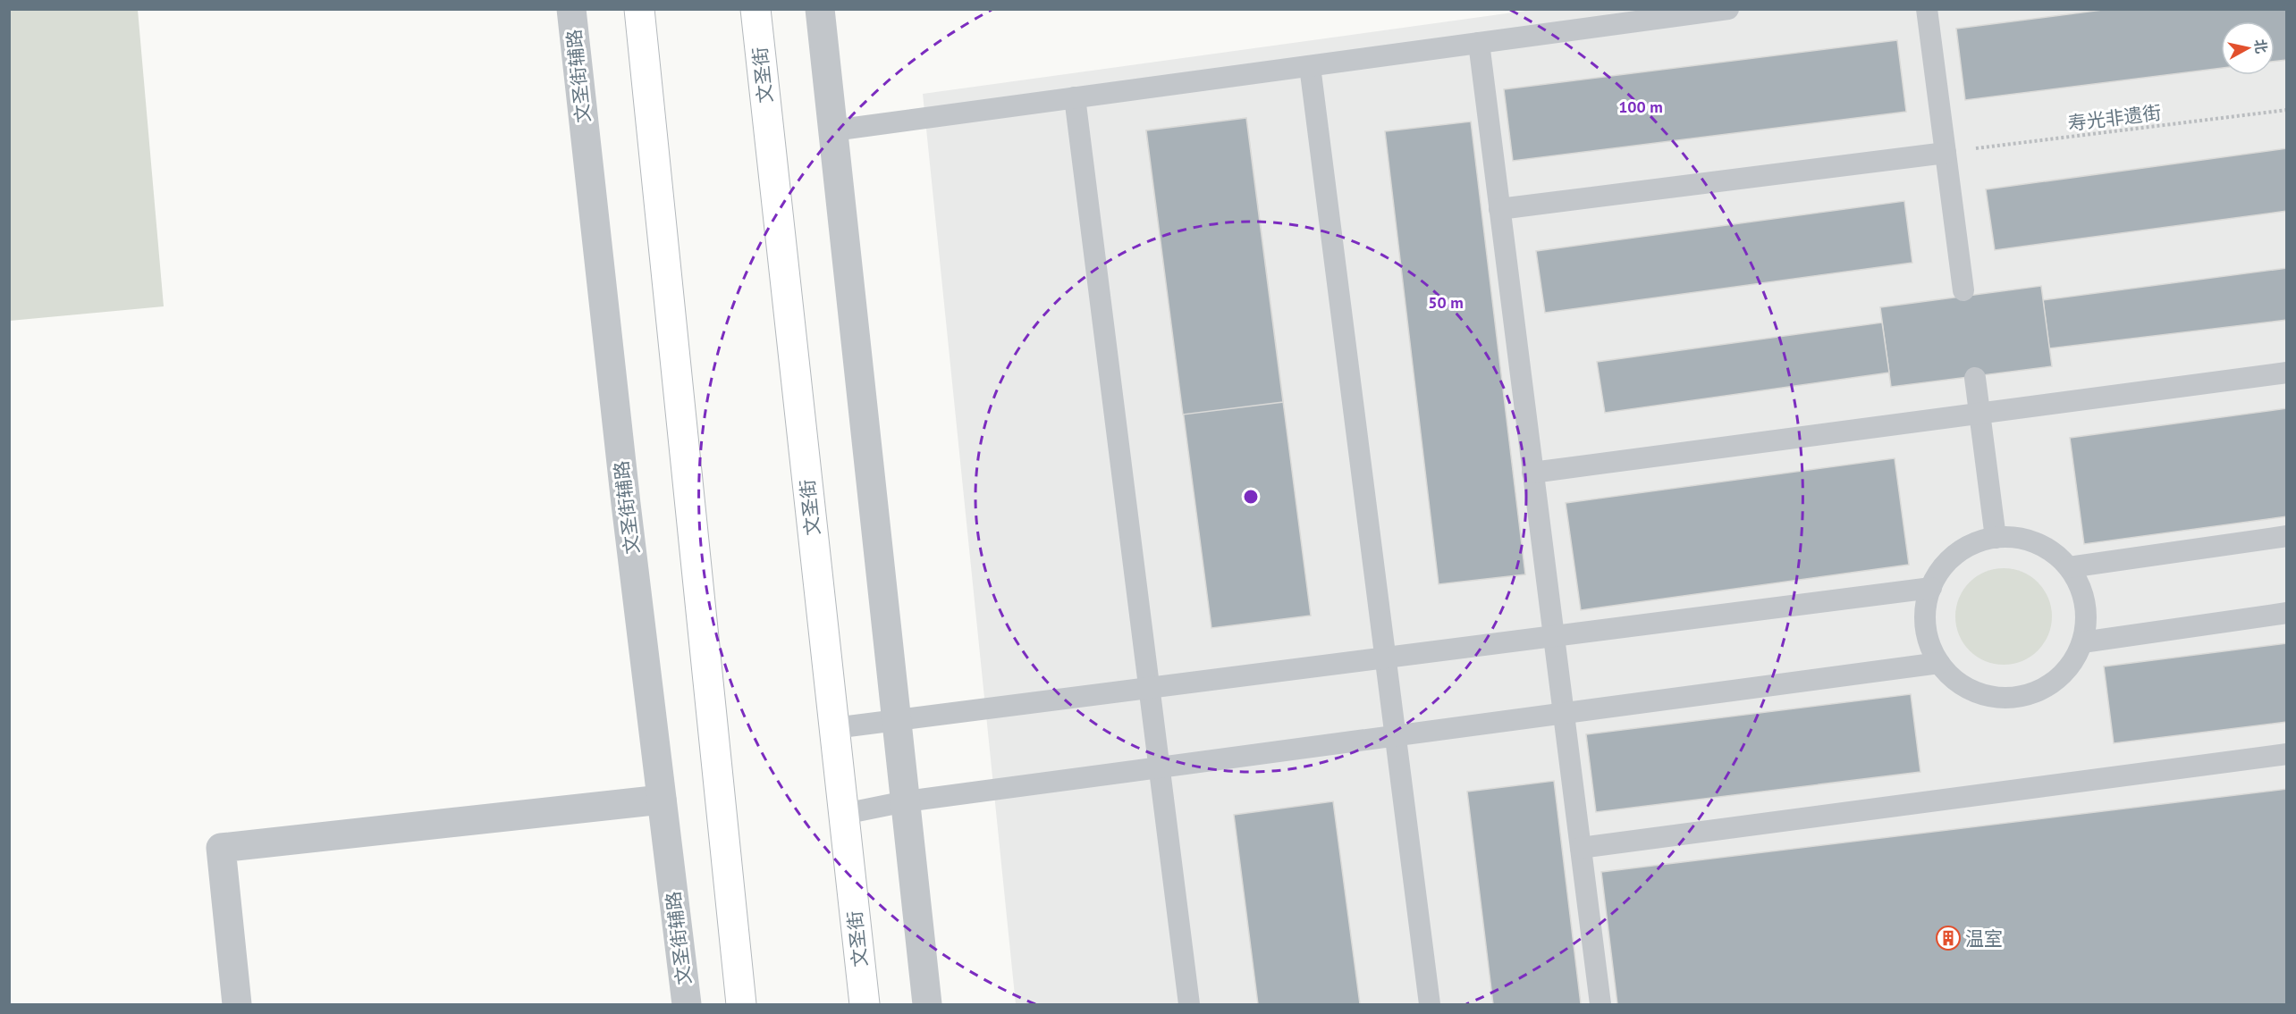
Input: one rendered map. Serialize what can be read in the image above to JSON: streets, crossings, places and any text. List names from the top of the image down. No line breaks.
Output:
{"streets":{"main road":["文圣街"],"street":["文圣街辅路"],"path":["寿光非遗街"]},"places":{"building":["温室"]},"north":"right","rings":["100 m","50 m"]}
